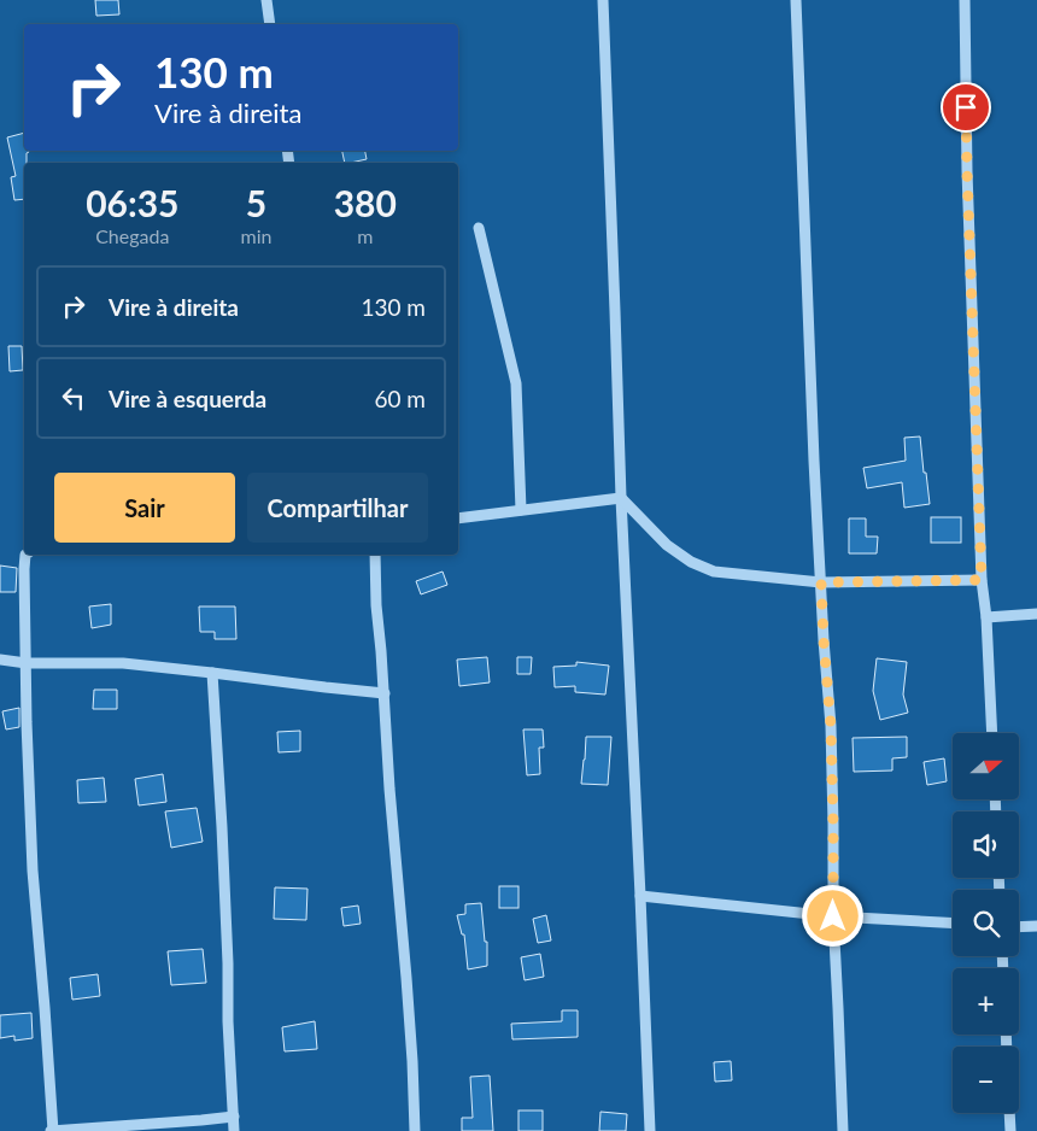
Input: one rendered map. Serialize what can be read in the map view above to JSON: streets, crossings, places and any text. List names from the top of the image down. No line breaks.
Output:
{"north":"right","page":{"turn":["130 m","Vire à direita"],"eta":["06:35","Chegada","5","min","380","m"],"list":[{"name":"Vire à direita","value":"130 m"},{"name":"Vire à esquerda","value":"60 m"}],"buttons":["Sair","Compartilhar"],"map_buttons":["+","−"]}}
